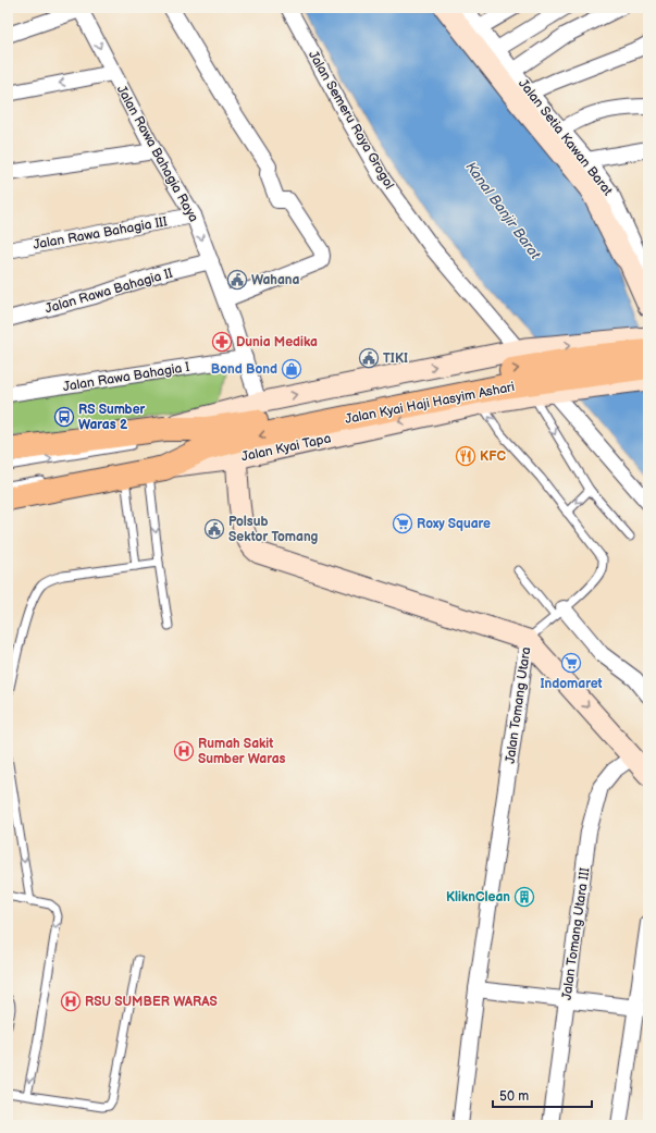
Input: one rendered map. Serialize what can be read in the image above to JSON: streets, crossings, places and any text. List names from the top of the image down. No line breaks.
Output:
{"streets":{"main road":["Jalan Setia Kawan Barat","Jalan Kyai Haji Hasyim Ashari","Jalan Kyai Tapa","Jalan Tomang Utara"],"street":["Jalan Semeru Raya Grogol","Jalan Rawa Bahagia Raya","Jalan Rawa Bahagia III","Jalan Rawa Bahagia II","Jalan Rawa Bahagia I","Jalan Tomang Utara III"]},"crossings":[["Jalan Rawa Bahagia Raya","Jalan Rawa Bahagia III"],["Jalan Rawa Bahagia Raya","Jalan Rawa Bahagia II"],["Jalan Rawa Bahagia Raya","Jalan Rawa Bahagia I"],["Jalan Kyai Haji Hasyim Ashari","Jalan Kyai Tapa"],["Jalan Kyai Haji Hasyim Ashari","Jalan Tomang Utara"],["Jalan Kyai Tapa","Jalan Tomang Utara"]],"water":["Kanal Banjir Barat"],"places":{"public building":["Wahana","TIKI","Polsub Sektor Tomang"],"pharmacy":["Dunia Medika"],"shop":["Bond Bond"],"bus stop":["RS Sumber Waras 2"],"restaurant":["KFC"],"supermarket":["Roxy Square","Indomaret"],"hospital":["Rumah Sakit Sumber Waras","RSU SUMBER WARAS"],"building":["KliknClean"]},"scale_bar":"50 m"}
